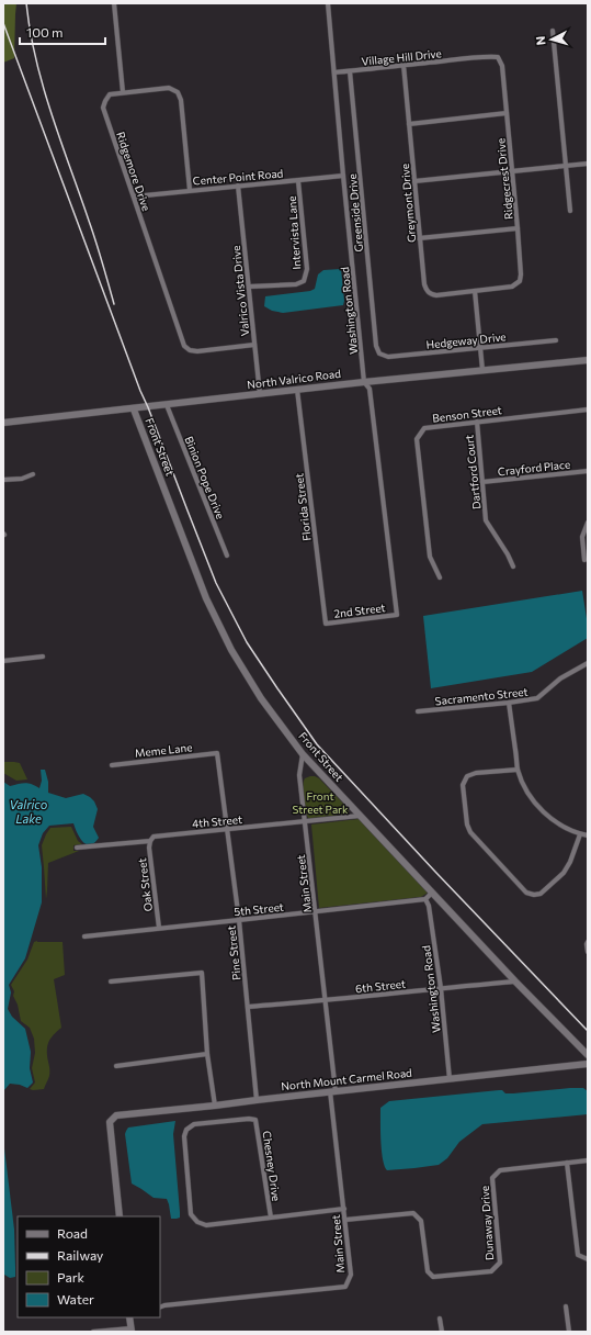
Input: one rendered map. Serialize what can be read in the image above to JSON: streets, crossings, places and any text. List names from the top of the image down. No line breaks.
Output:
{"streets":{"street":["Village Hill Drive","Ridgemore Drive","Center Point Road","Ridgecrest Drive","Greymont Drive","Greenside Drive","Intervista Lane","Valrico Vista Drive","Washington Road","Hedgeway Drive","North Valrico Road","Benson Street","Front Street","Crayford Place","Dartford Court","Binion Pope Drive","Florida Street","2nd Street","Sacramento Street","Meme Lane","4th Street","Main Street","Oak Street","5th Street","Pine Street","6th Street","North Mount Carmel Road","Chesney Drive","Dunaway Drive"]},"crossings":[["Village Hill Drive","Ridgecrest Drive"],["Village Hill Drive","Greymont Drive"],["Village Hill Drive","Greenside Drive"],["Village Hill Drive","Washington Road"],["Ridgemore Drive","Center Point Road"],["Ridgemore Drive","Valrico Vista Drive"],["Center Point Road","Intervista Lane"],["Center Point Road","Valrico Vista Drive"],["Center Point Road","Washington Road"],["Ridgecrest Drive","Greymont Drive"],["Greenside Drive","Hedgeway Drive"],["Intervista Lane","Valrico Vista Drive"],["Valrico Vista Drive","North Valrico Road"],["Washington Road","North Valrico Road"],["Washington Road","2nd Street"],["Washington Road","5th Street"],["Washington Road","6th Street"],["Washington Road","North Mount Carmel Road"],["North Valrico Road","Front Street"],["North Valrico Road","Binion Pope Drive"],["North Valrico Road","Florida Street"],["Benson Street","Dartford Court"],["Front Street","4th Street"],["Front Street","Main Street"],["Front Street","6th Street"],["Crayford Place","Dartford Court"],["Florida Street","2nd Street"],["Meme Lane","Pine Street"],["4th Street","Main Street"],["4th Street","Oak Street"],["4th Street","Pine Street"],["Main Street","5th Street"],["Main Street","6th Street"],["Main Street","North Mount Carmel Road"],["Main Street","Chesney Drive"],["Main Street","Dunaway Drive"],["Oak Street","5th Street"],["5th Street","Pine Street"],["Pine Street","6th Street"],["Pine Street","North Mount Carmel Road"]],"water":["Valrico Lake"],"parks":["Front Street Park"],"legend":["Road","Railway","Park","Water"],"scale_bar":"100 m","north":"left"}
